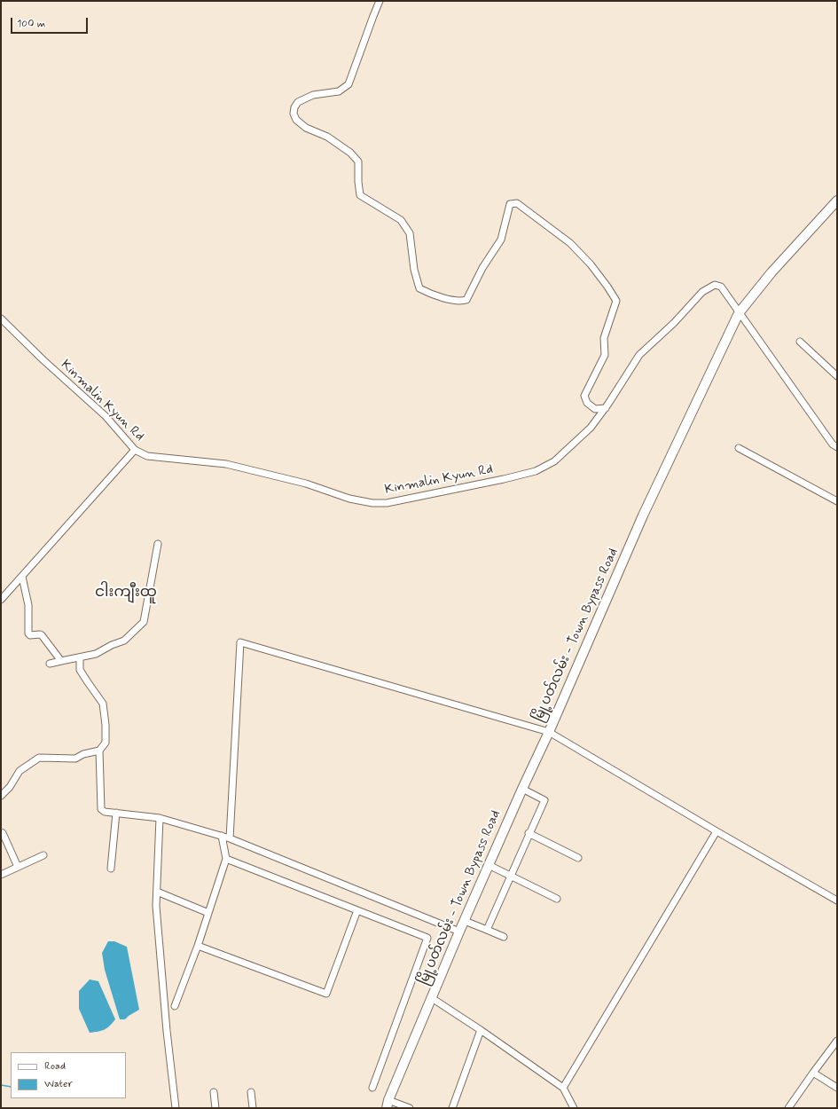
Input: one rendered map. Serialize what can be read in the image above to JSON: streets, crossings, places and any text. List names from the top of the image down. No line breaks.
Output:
{"streets":{"main road":["မြို့ပတ်လမ်း - Town Bypass Road"],"street":["Kinmalin Kyun Rd"]},"crossings":[["Kinmalin Kyun Rd","မြို့ပတ်လမ်း - Town Bypass Road"]],"districts":["ငါးကျီးထူ"],"legend":["Road","Water"],"scale_bar":"100 m"}
